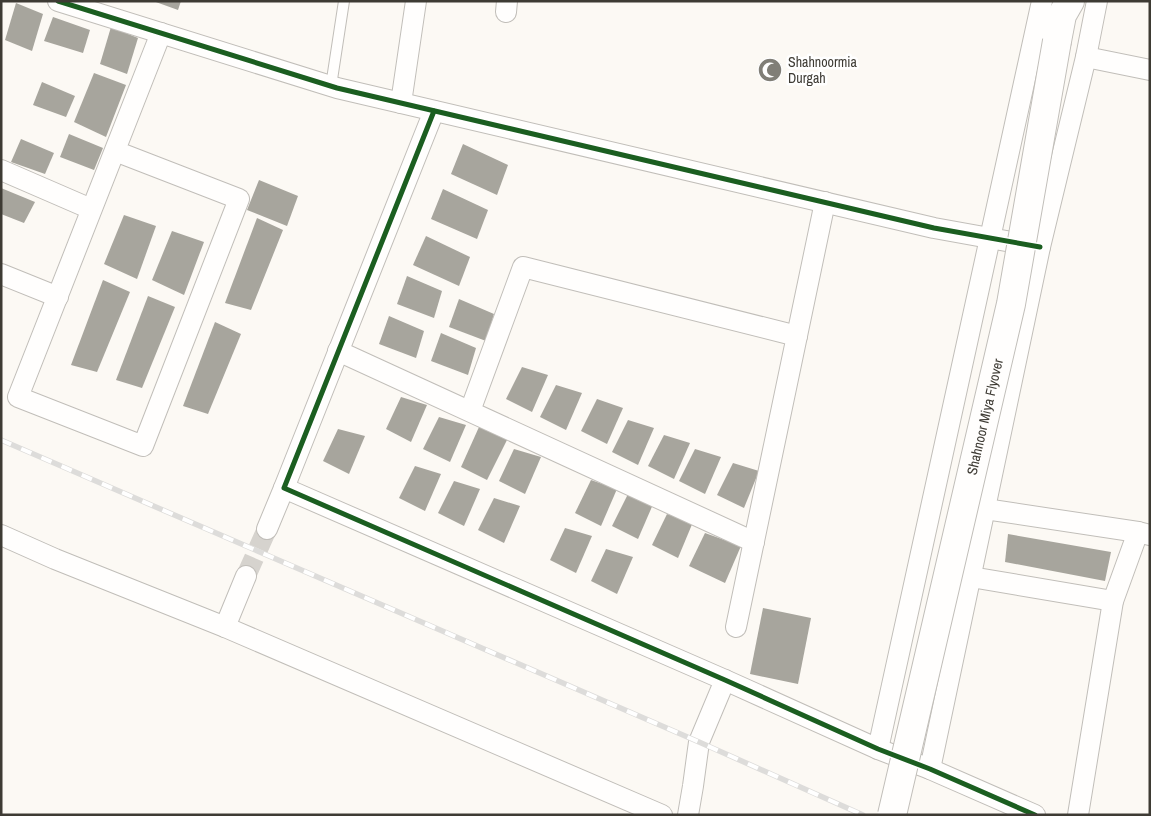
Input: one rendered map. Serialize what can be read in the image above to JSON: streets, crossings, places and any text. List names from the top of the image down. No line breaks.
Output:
{"streets":{"main road":["Shahnoor Miya Flyover"]},"places":{"mosque":["Shahnoormia Durgah"]}}
